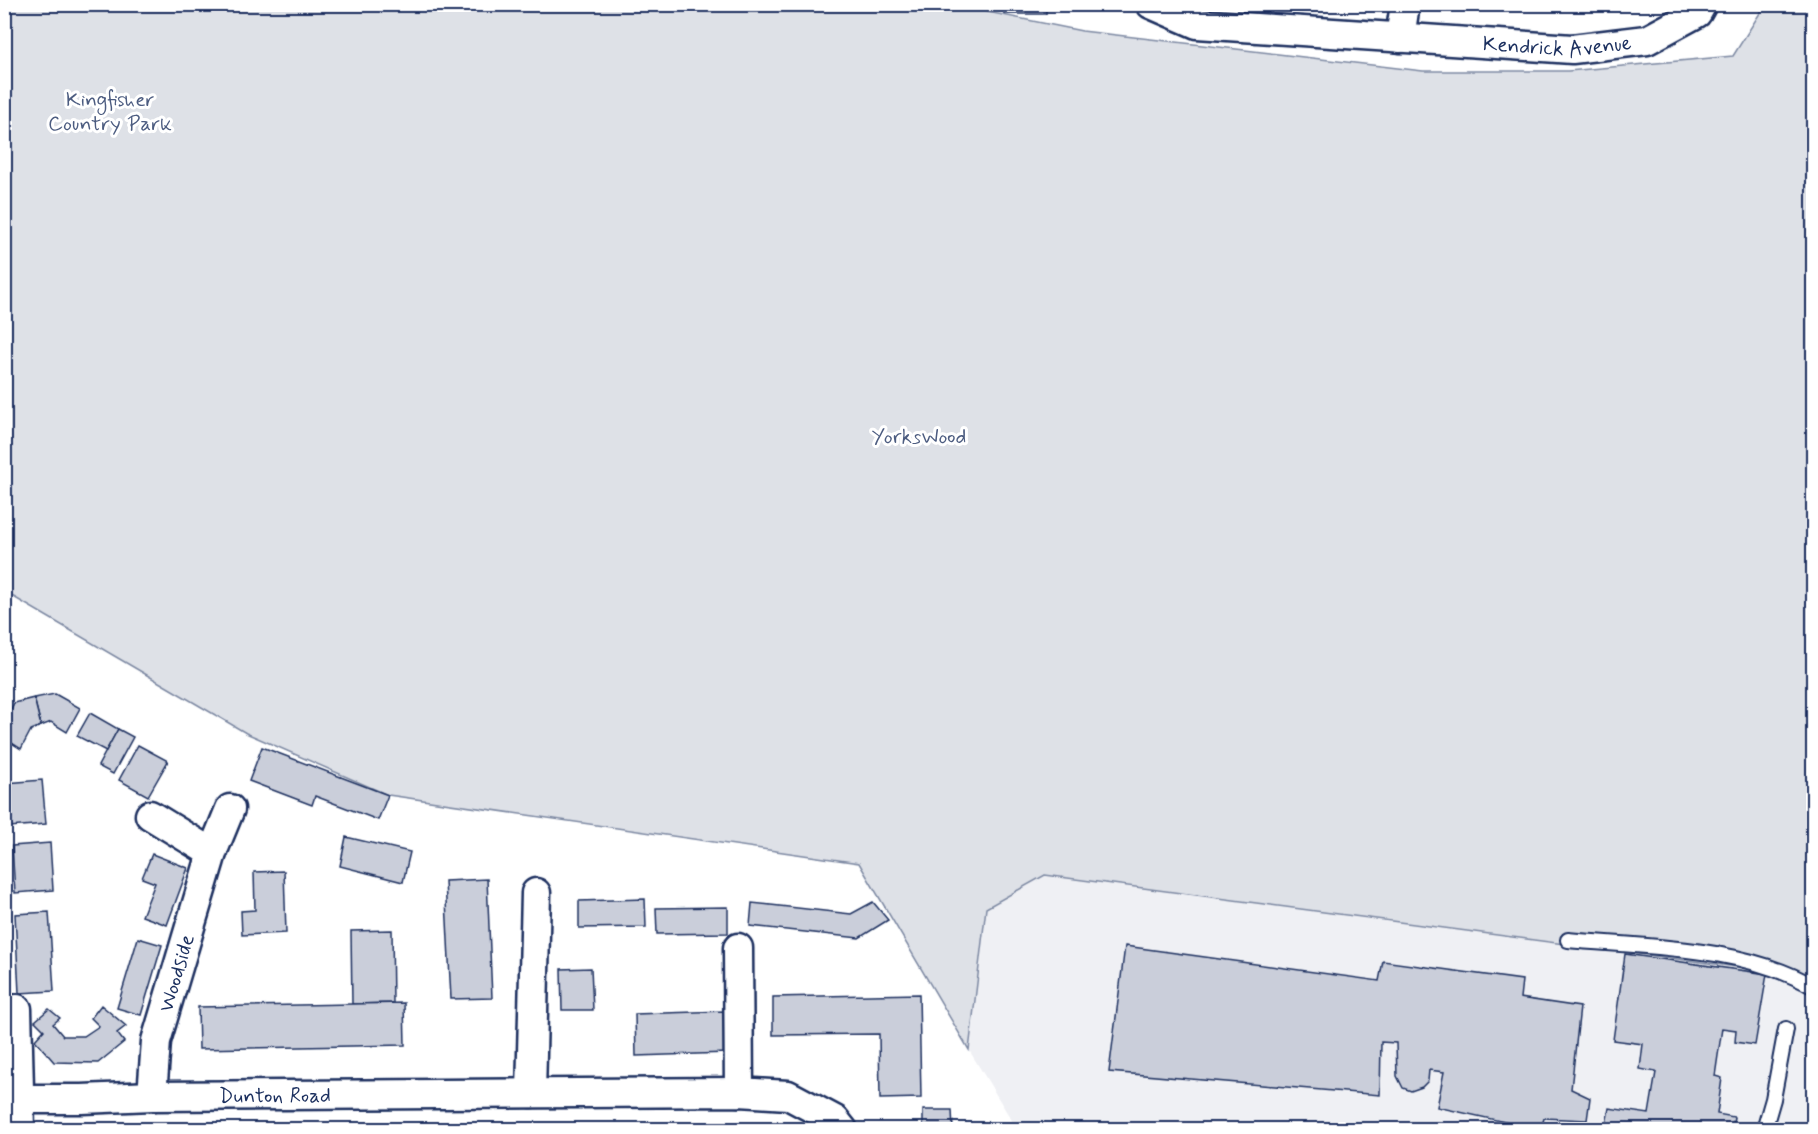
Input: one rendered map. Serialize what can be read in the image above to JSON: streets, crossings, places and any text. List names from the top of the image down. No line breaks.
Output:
{"streets":{"street":["Kendrick Avenue","Woodside","Dunton Road"]},"crossings":[["Woodside","Dunton Road"]],"parks":["Kingfisher Country Park","YorksWood"]}
